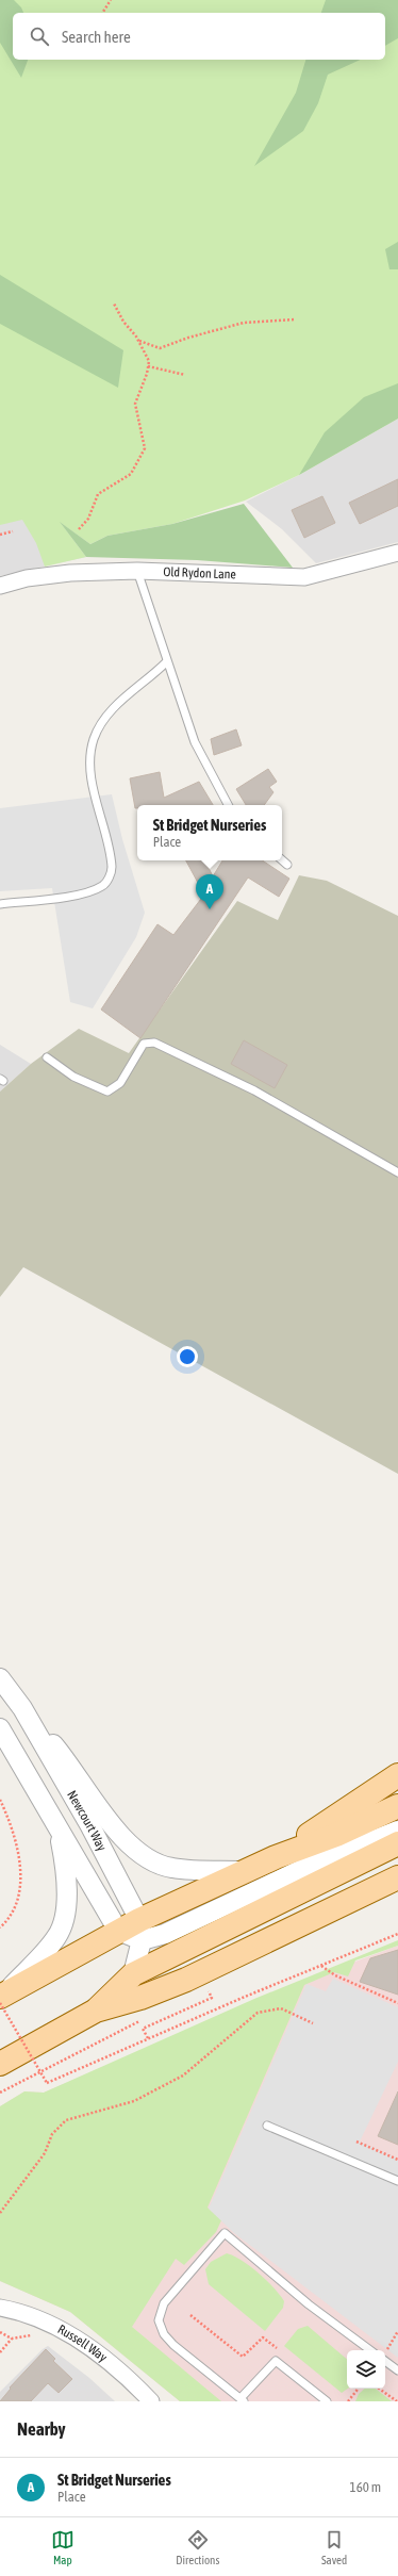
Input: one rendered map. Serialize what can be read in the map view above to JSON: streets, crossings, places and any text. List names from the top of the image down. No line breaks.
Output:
{"streets":{"street":["Old Rydon Lane","Newcourt Way","Russell Way"]},"page":{"search":"Search here","popup":["St Bridget Nurseries","Place"],"pins":"A","heading":"Nearby","list":[{"mark":"A","name":"St Bridget Nurseries","note":"Place","value":"160 m"}],"nav":["Map","Directions","Saved"]}}
